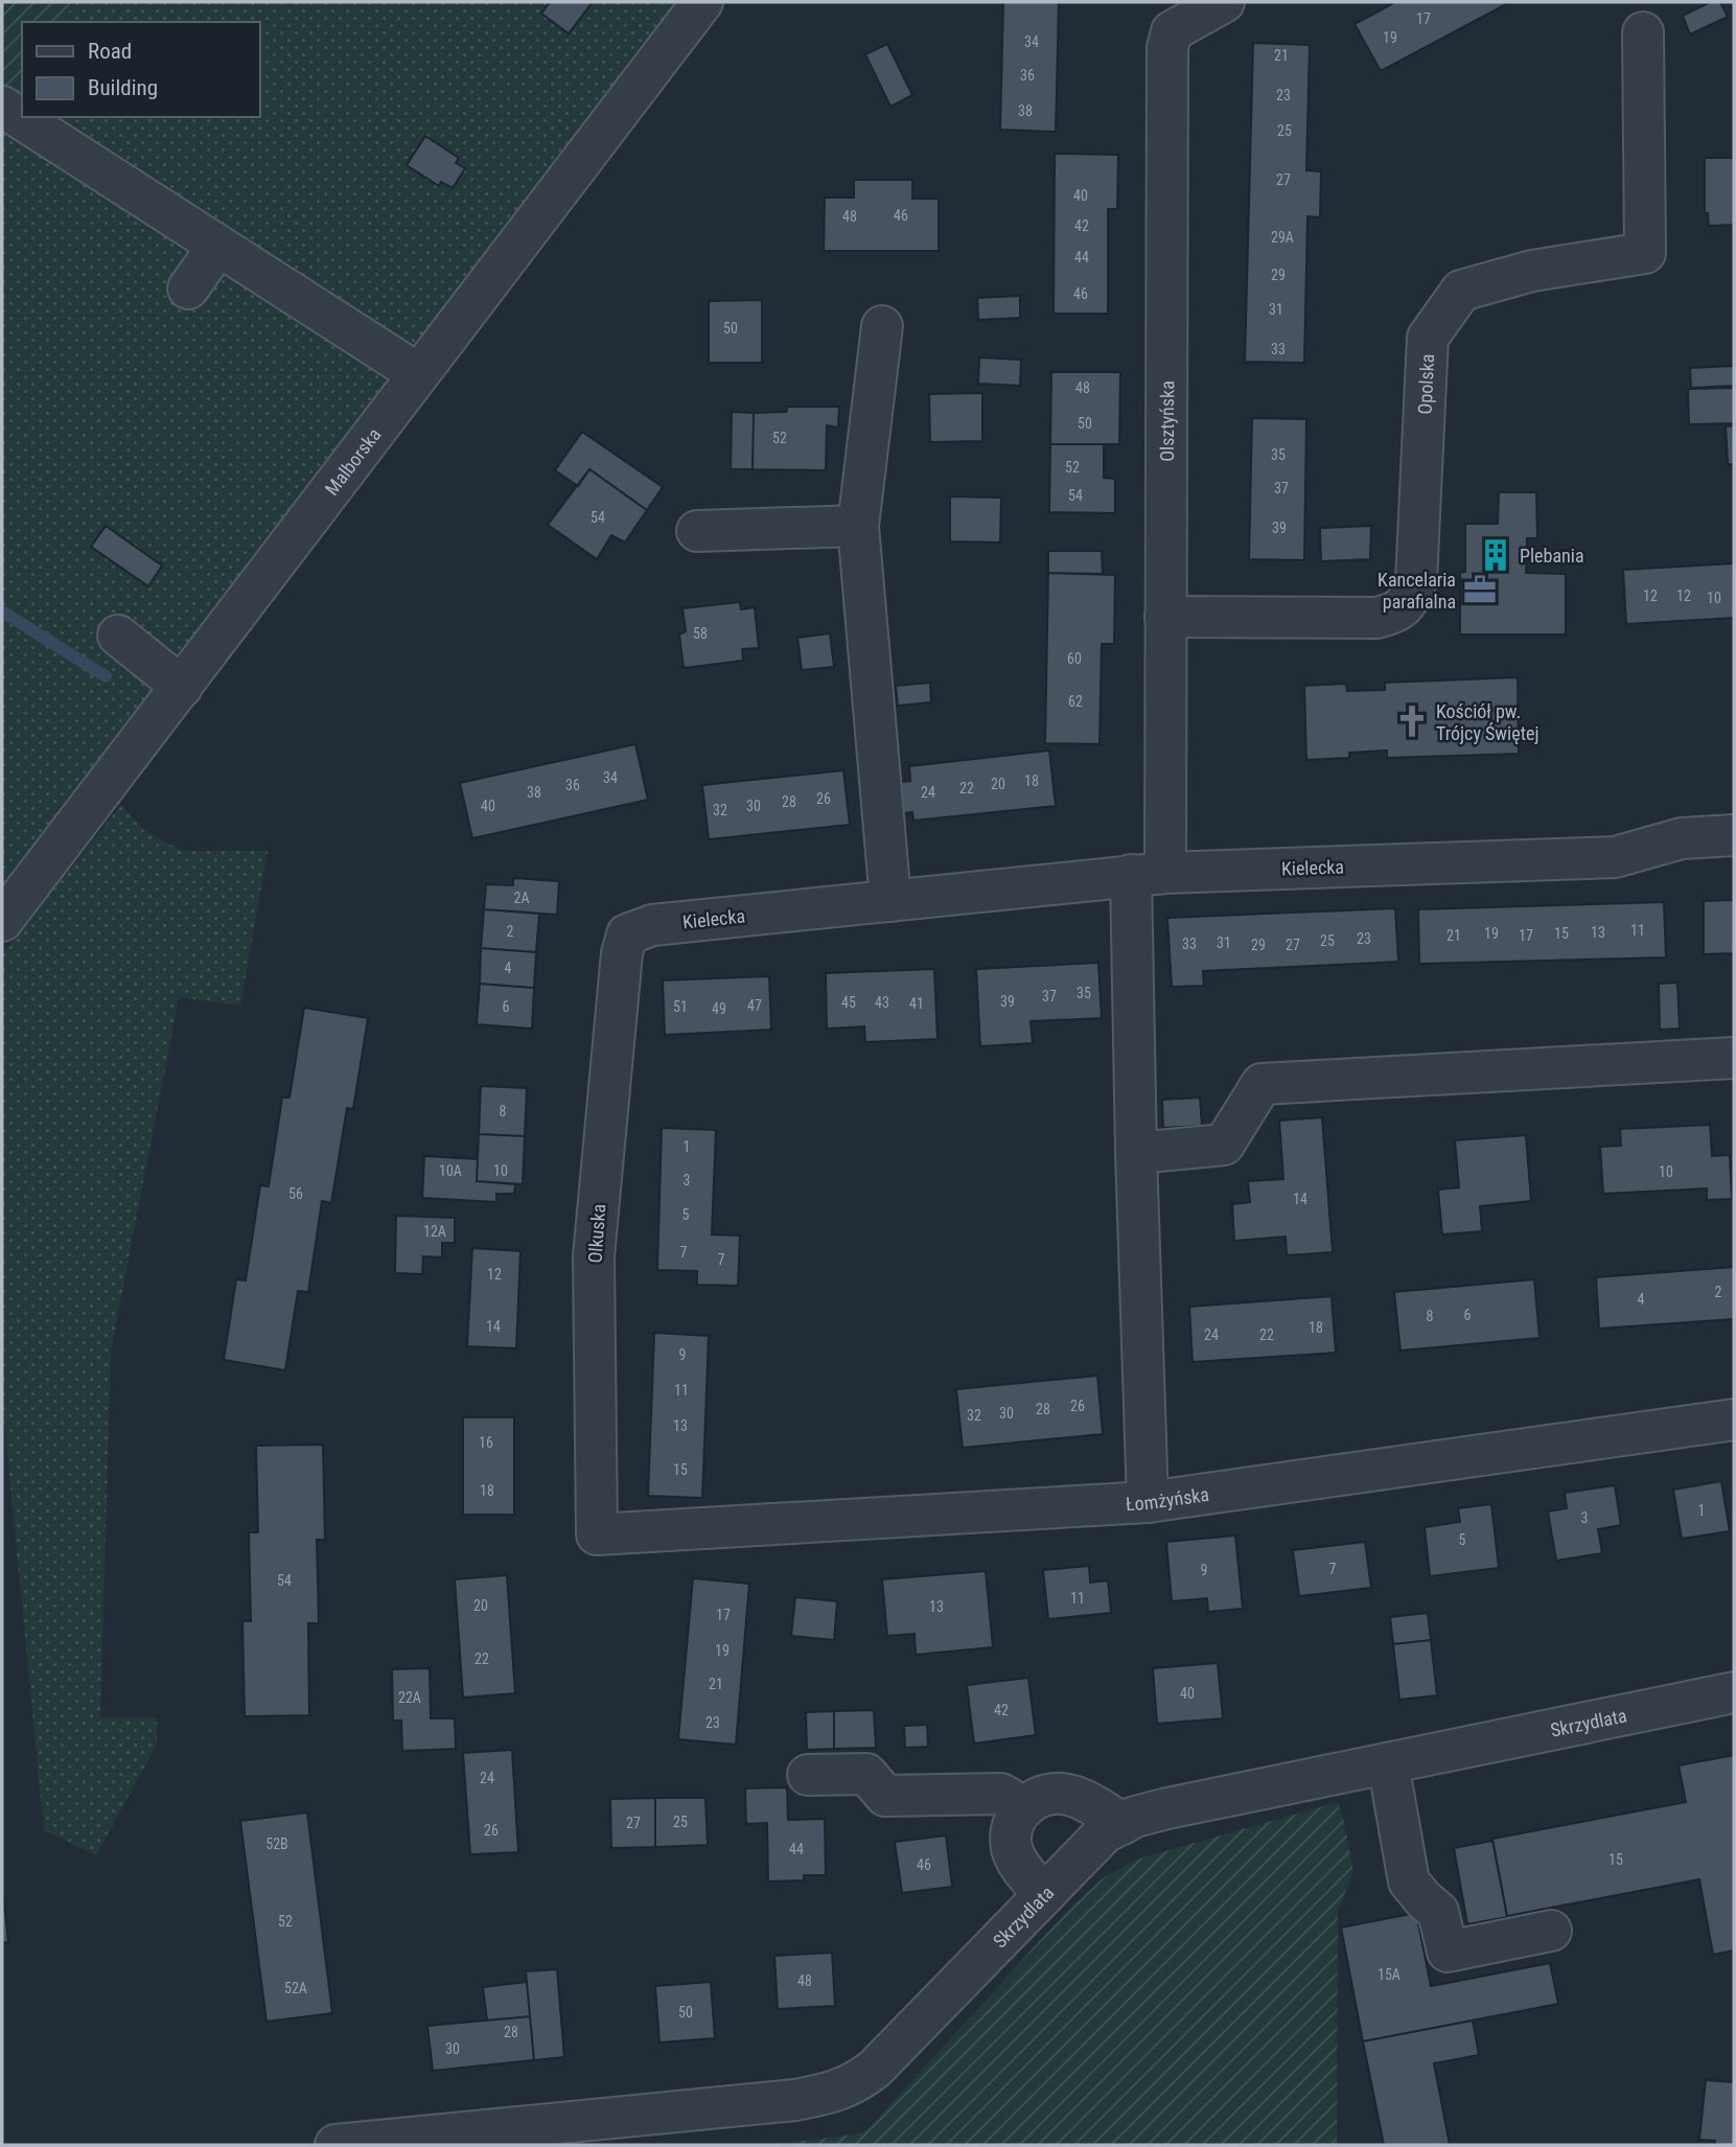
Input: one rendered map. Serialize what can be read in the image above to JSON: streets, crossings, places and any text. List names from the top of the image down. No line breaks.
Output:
{"streets":{"street":["Opolska","Olsztyńska","Malborska","Kielecka","Olkuska","Łomżyńska","Skrzydlata"]},"crossings":[["Opolska","Olsztyńska"],["Olsztyńska","Kielecka"],["Olsztyńska","Łomżyńska"],["Kielecka","Olkuska"],["Olkuska","Łomżyńska"]],"places":{"building":["Plebania"],"office":["Kancelaria parafialna"],"church":["Kościół pw. Trójcy Świętej"]},"house_numbers":["17","19","34","21","36","23","38","25","27","40","46","48","42","29A","44","29","46","31","50","33","48","50","52","35","52","37","54","54","39","12","12","10","58","60","62","34","18","20","36","22","38","24","26","28","40","30","32","2A","11","2","13","19","15","21","17","23","25","31","33","29","27","4","35","37","39","45","43","41","47","6","51","49","8","1","10A","10","10","3","56","14","5","12A","7","7","12","2","4","6","8","14","18","24","22","9","11","26","28","30","32","13","16","15","18","1","3","5","7","9","54","11","20","13","17","19","22","21","40","22A","42","23","24","25","27","26","52B","44","15","46","52","15A","48","52A","50","28","30"],"legend":["Road","Building"]}
